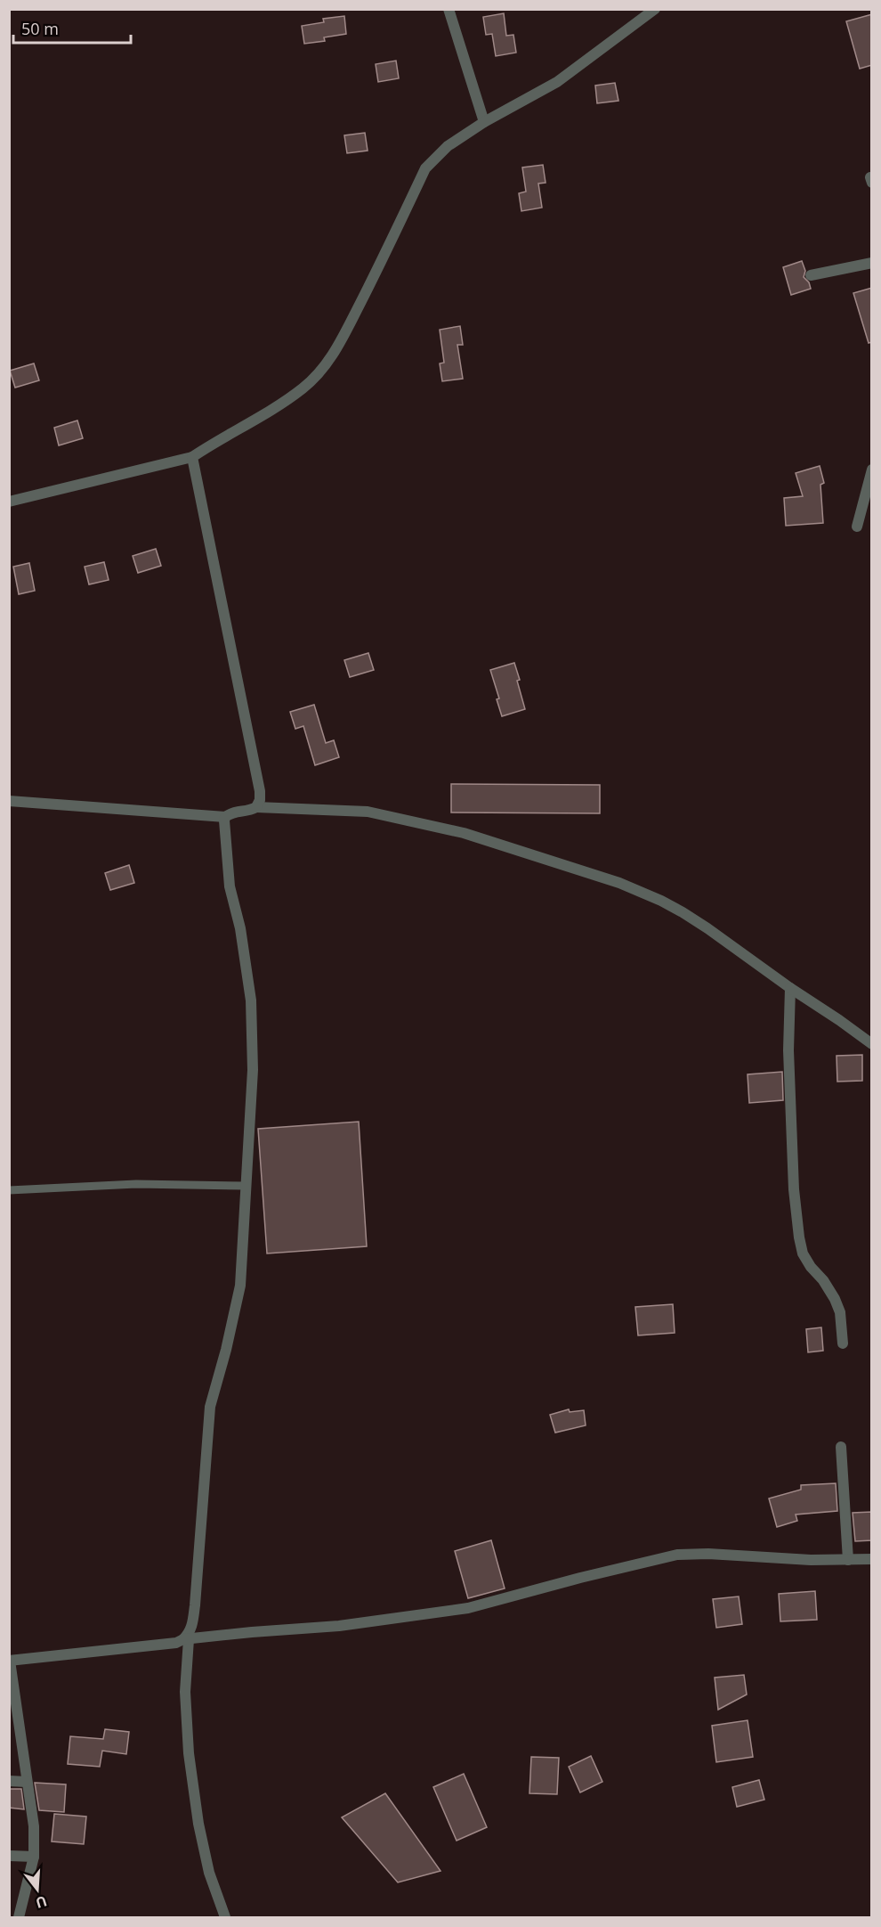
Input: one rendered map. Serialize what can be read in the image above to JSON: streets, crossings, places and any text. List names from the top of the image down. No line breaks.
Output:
{"scale_bar":"50 m","north":"bottom"}
